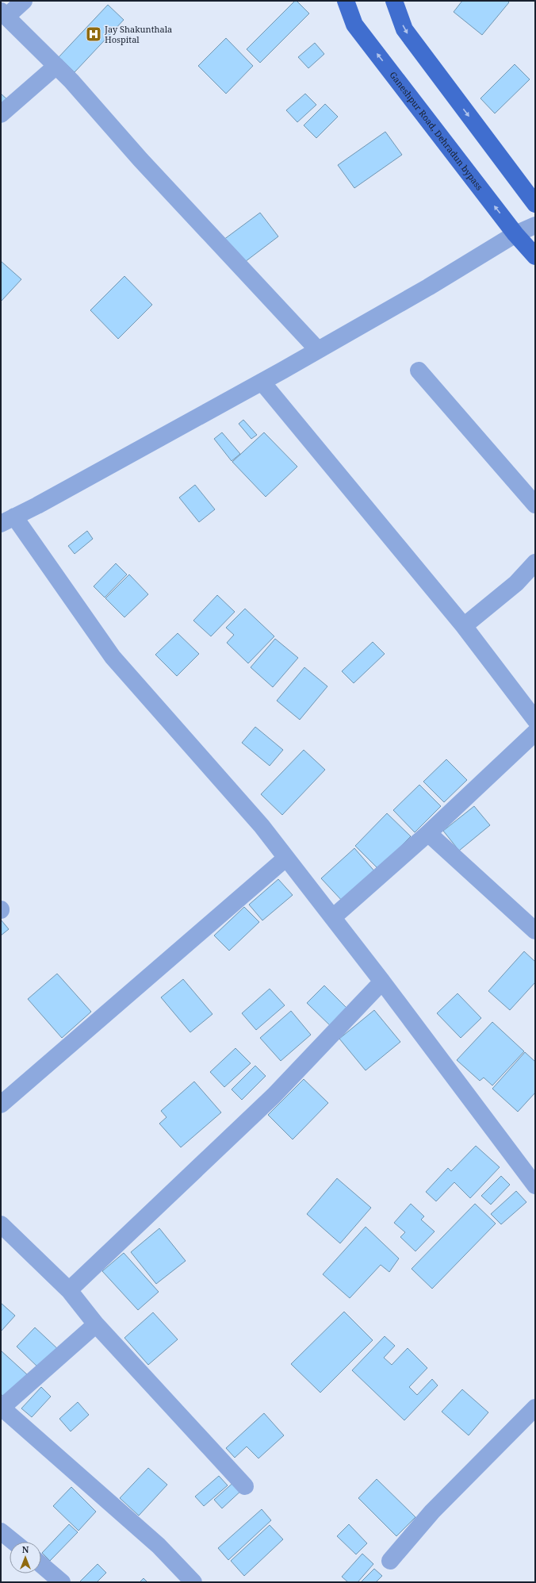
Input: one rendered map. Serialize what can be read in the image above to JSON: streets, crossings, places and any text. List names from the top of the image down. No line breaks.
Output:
{"streets":{"main road":["Ganeshpur Road, Dehradun bypass"]},"places":{"hospital":["Jay Shakunthala Hospital"]},"north":"top"}
